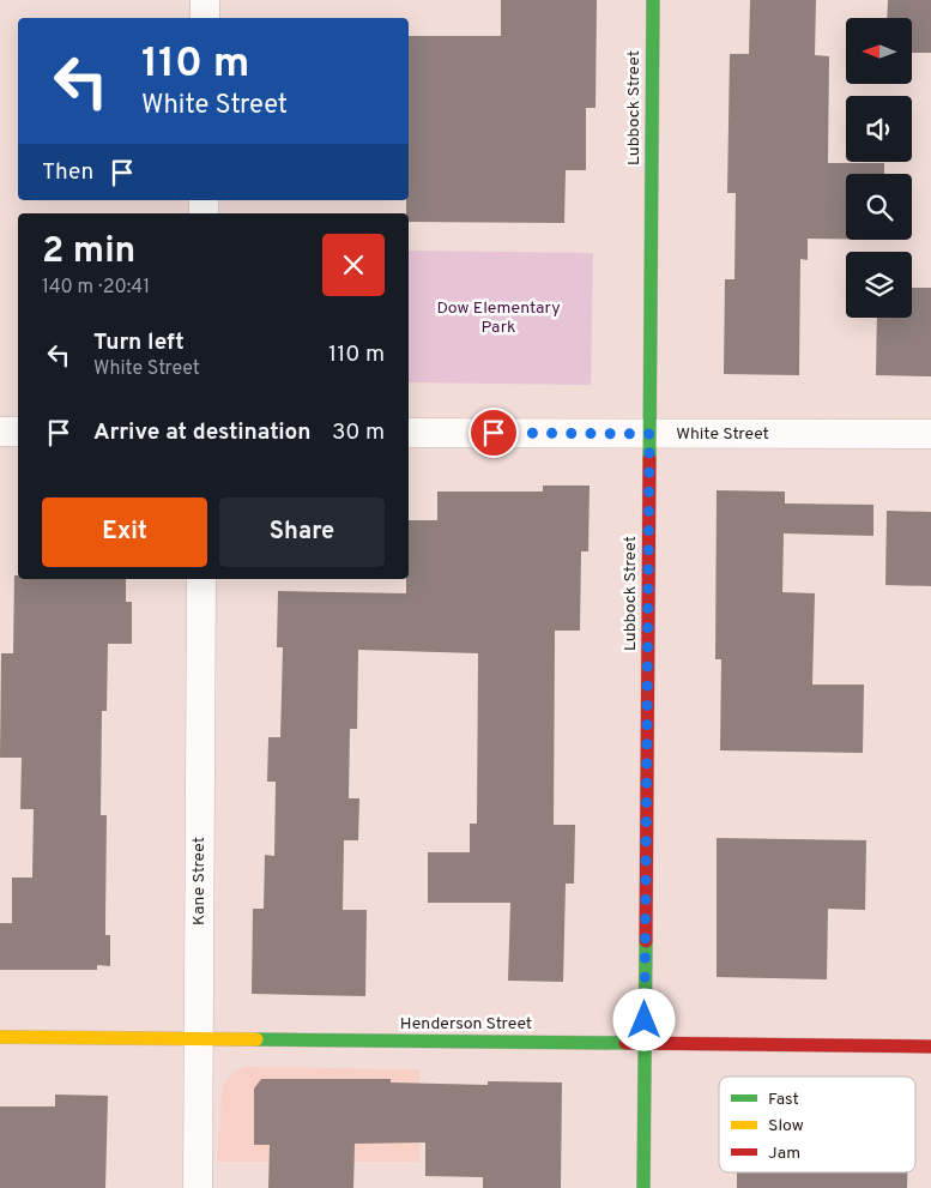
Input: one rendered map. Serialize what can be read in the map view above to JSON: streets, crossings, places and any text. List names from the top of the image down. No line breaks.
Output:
{"streets":{"street":["Lubbock Street","White Street","Kane Street","Henderson Street"]},"crossings":[["Lubbock Street","White Street"],["Lubbock Street","Henderson Street"],["Kane Street","Henderson Street"]],"parks":["Dow Elementary Park"],"legend":["Fast","Slow","Jam"],"north":"left","page":{"turn":["110 m","White Street"],"then":"Then","heading":["2 min","140 m · 20:41"],"list":[{"name":"Turn left","note":"White Street","value":"110 m"},{"name":"Arrive at destination","value":"30 m"}],"buttons":["Exit","Share"]}}
